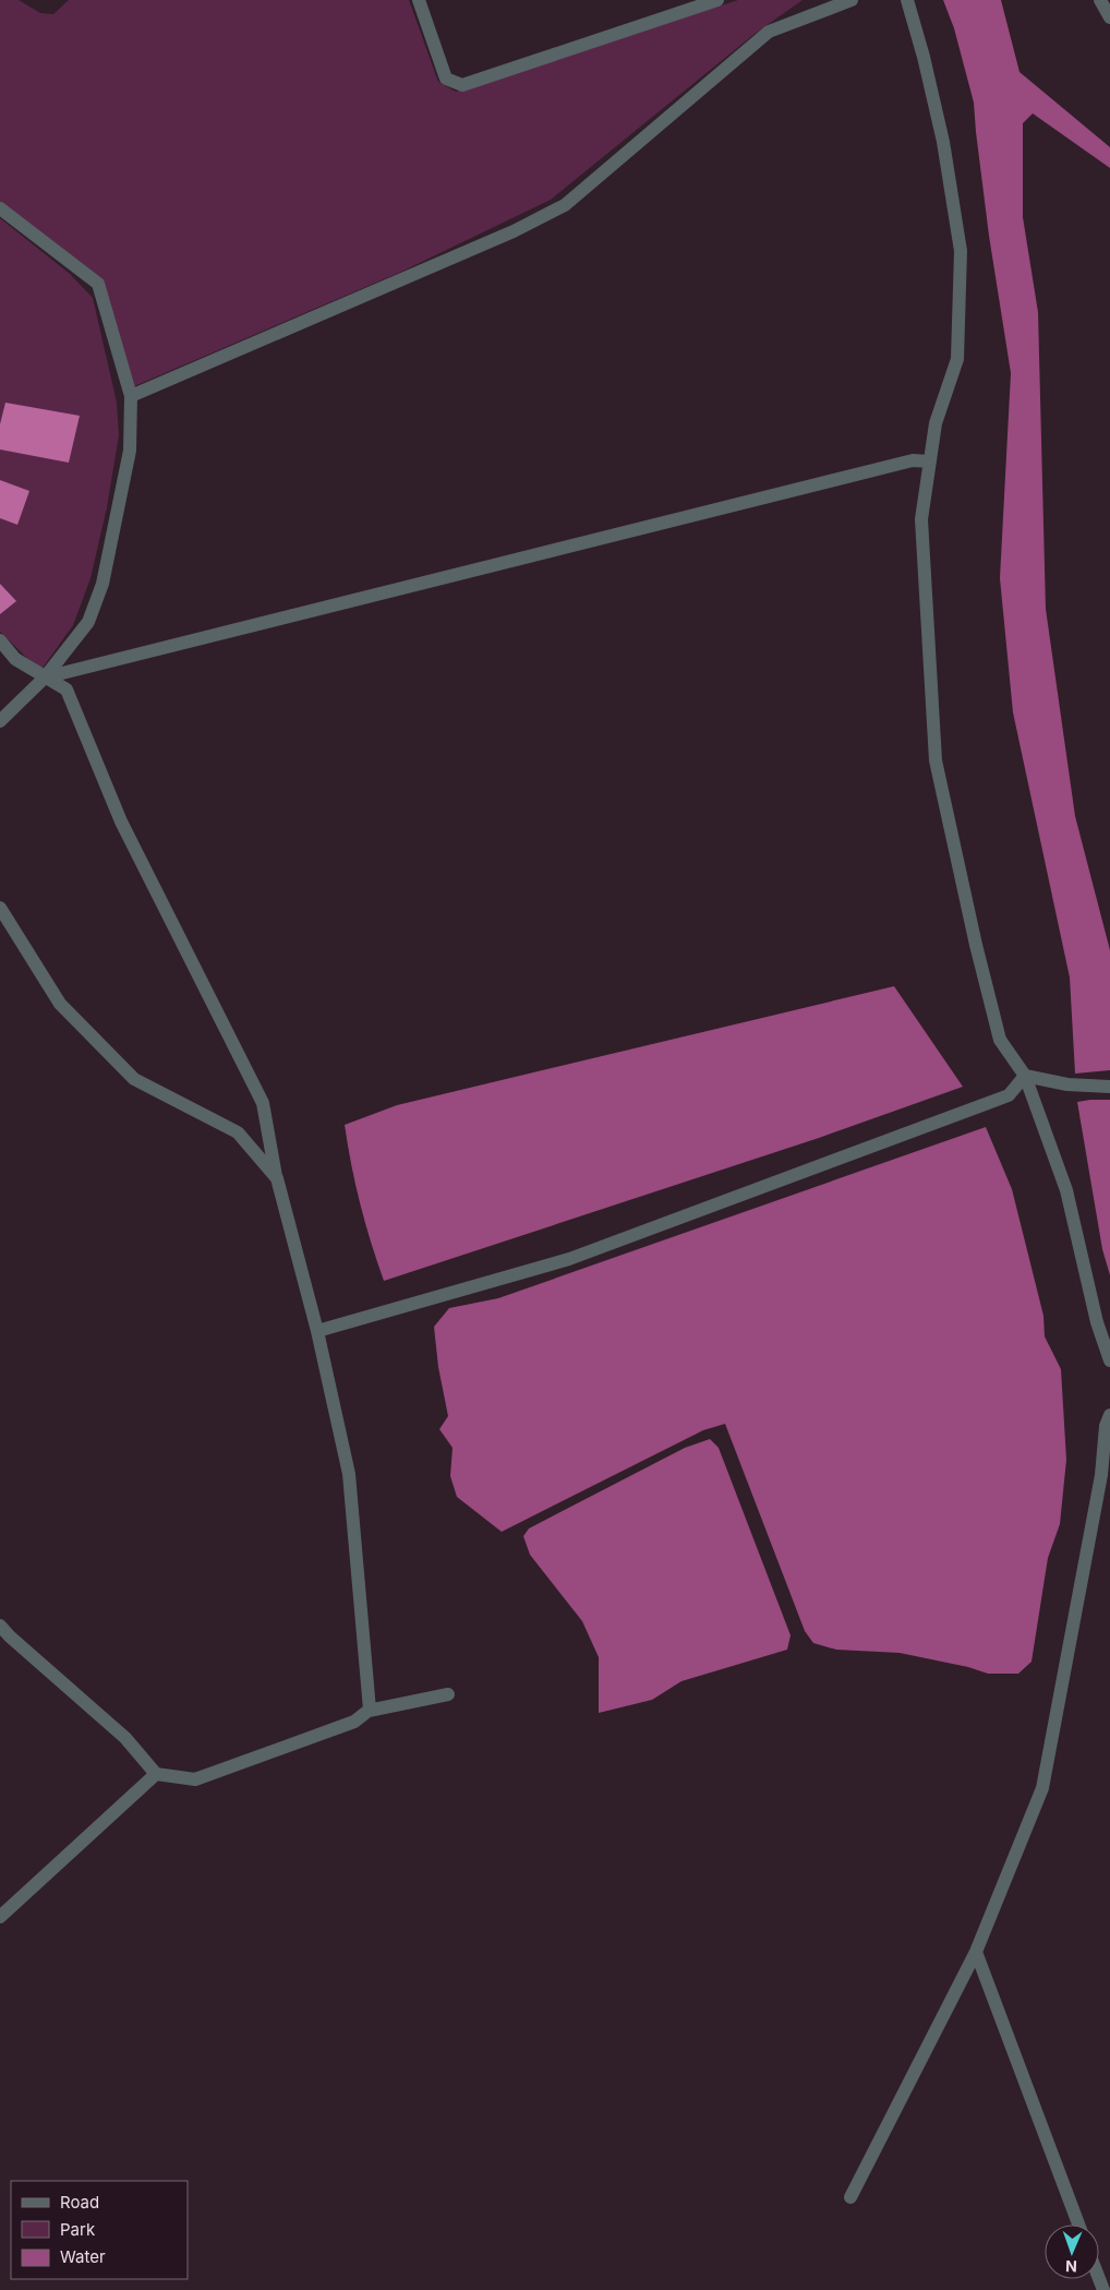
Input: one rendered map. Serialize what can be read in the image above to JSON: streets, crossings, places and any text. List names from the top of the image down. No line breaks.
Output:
{"legend":["Road","Park","Water"],"north":"bottom"}
